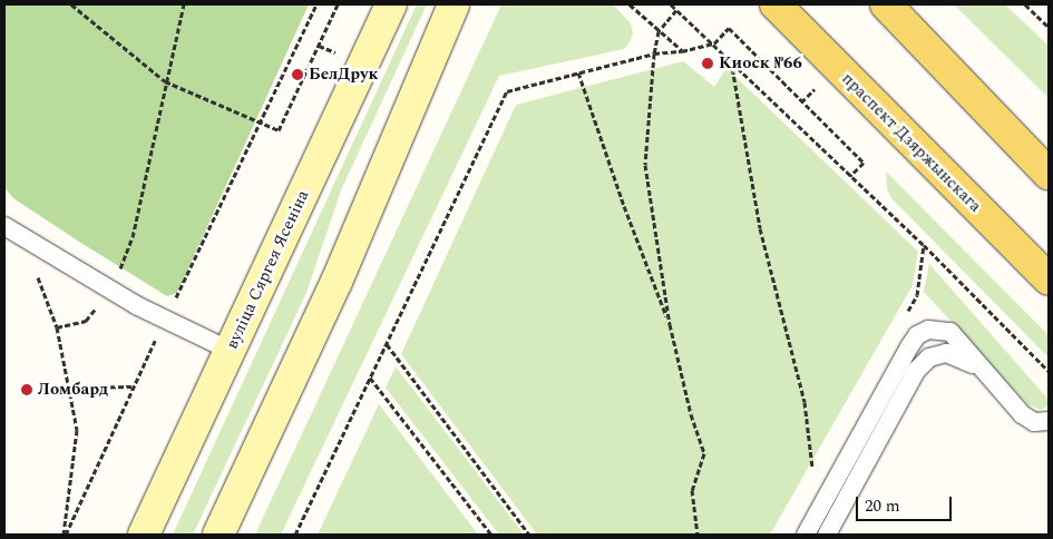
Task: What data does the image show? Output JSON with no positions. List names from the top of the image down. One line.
{"streets":{"main road":["праспект Дзяржынскага","вуліца Сяргея Ясеніна"]},"places":["Киоск №66","БелДрук","Ломбард"],"scale_bar":"20 m"}
